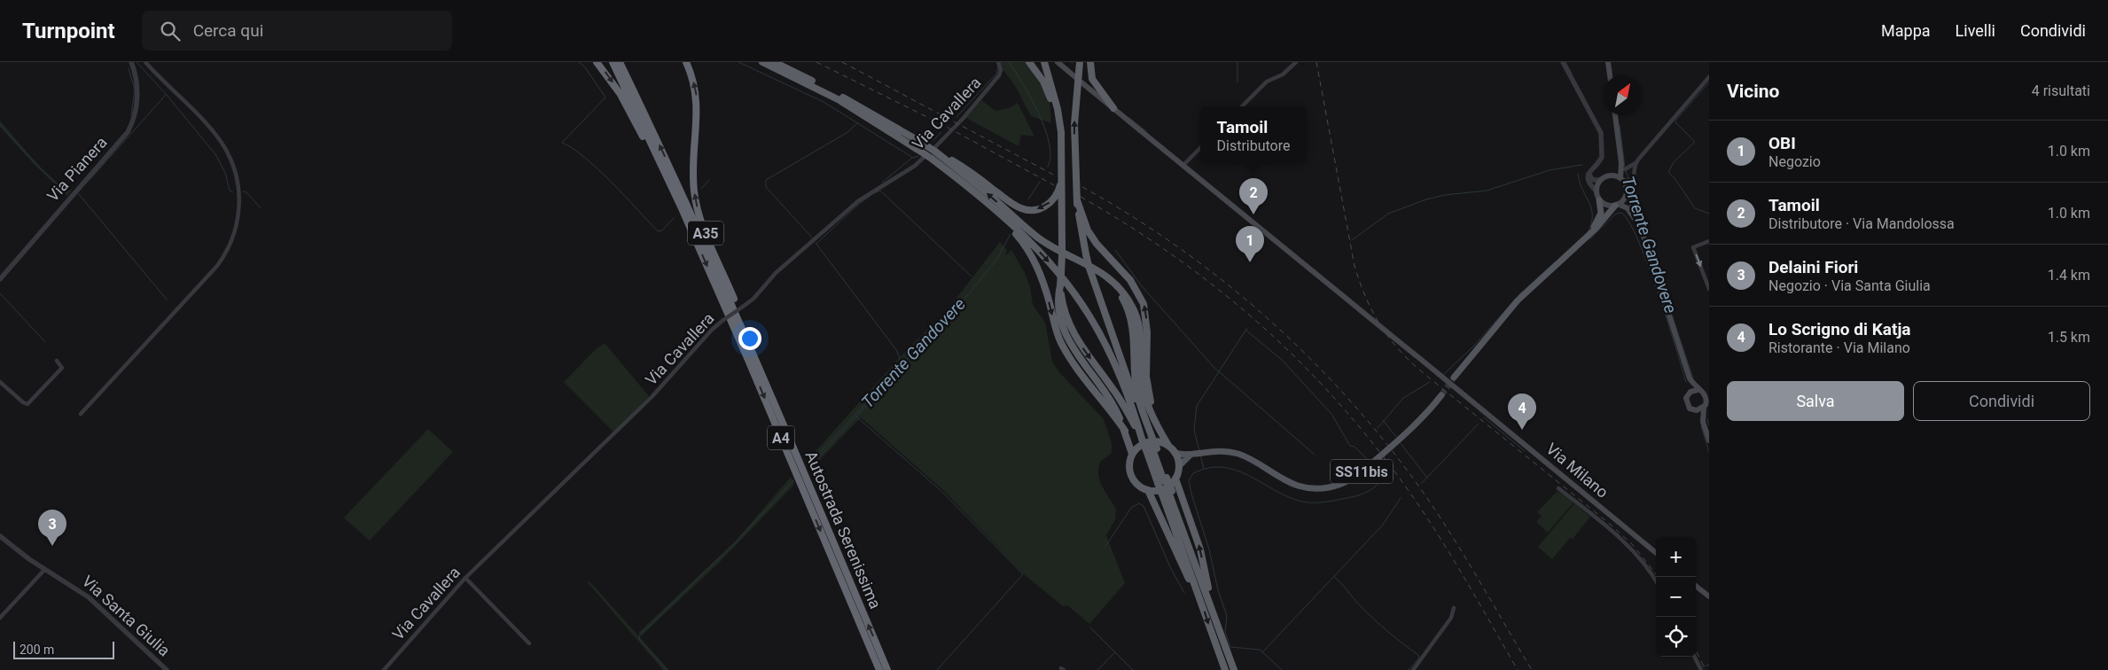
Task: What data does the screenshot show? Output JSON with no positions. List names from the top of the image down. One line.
{"streets":{"highway":["A35","A4","Autostrada Serenissima"],"main road":["Via Milano","SS11bis"],"street":["Via Cavallera","Via Pianera","Via Santa Giulia"]},"crossings":[["A35","Autostrada Serenissima"]],"water":["Torrente Gandovere"],"scale_bar":"200 m","north":"top right","page":{"header":"Turnpoint","search":"Cerca qui","nav":["Mappa","Livelli","Condividi"],"heading":["Vicino","4 risultati"],"popup":["Tamoil","Distributore"],"list":[{"mark":"1","name":"OBI","note":"Negozio","value":"1.0 km"},{"mark":"2","name":"Tamoil","note":"Distributore · Via Mandolossa","value":"1.0 km"},{"mark":"3","name":"Delaini Fiori","note":"Negozio · Via Santa Giulia","value":"1.4 km"},{"mark":"4","name":"Lo Scrigno di Katja","note":"Ristorante · Via Milano","value":"1.5 km"}],"pins":["2","1","4","3"],"buttons":["Salva","Condividi"],"map_buttons":["+","−"],"scale":"200 m"}}
